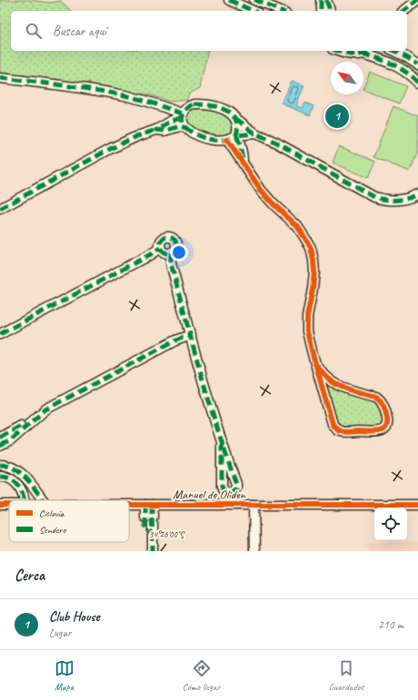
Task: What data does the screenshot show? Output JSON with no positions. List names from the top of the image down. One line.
{"streets":{"street":["Manuel de Oliden"]},"legend":["Ciclovía","Sendero"],"north":"top left","page":{"search":"Buscar aquí","pins":"1","heading":"Cerca","list":[{"mark":"1","name":"Club House","note":"Lugar","value":"210 m"}],"nav":["Mapa","Cómo llegar","Guardados"]},"coordinates":["34°26'00\"S"]}
